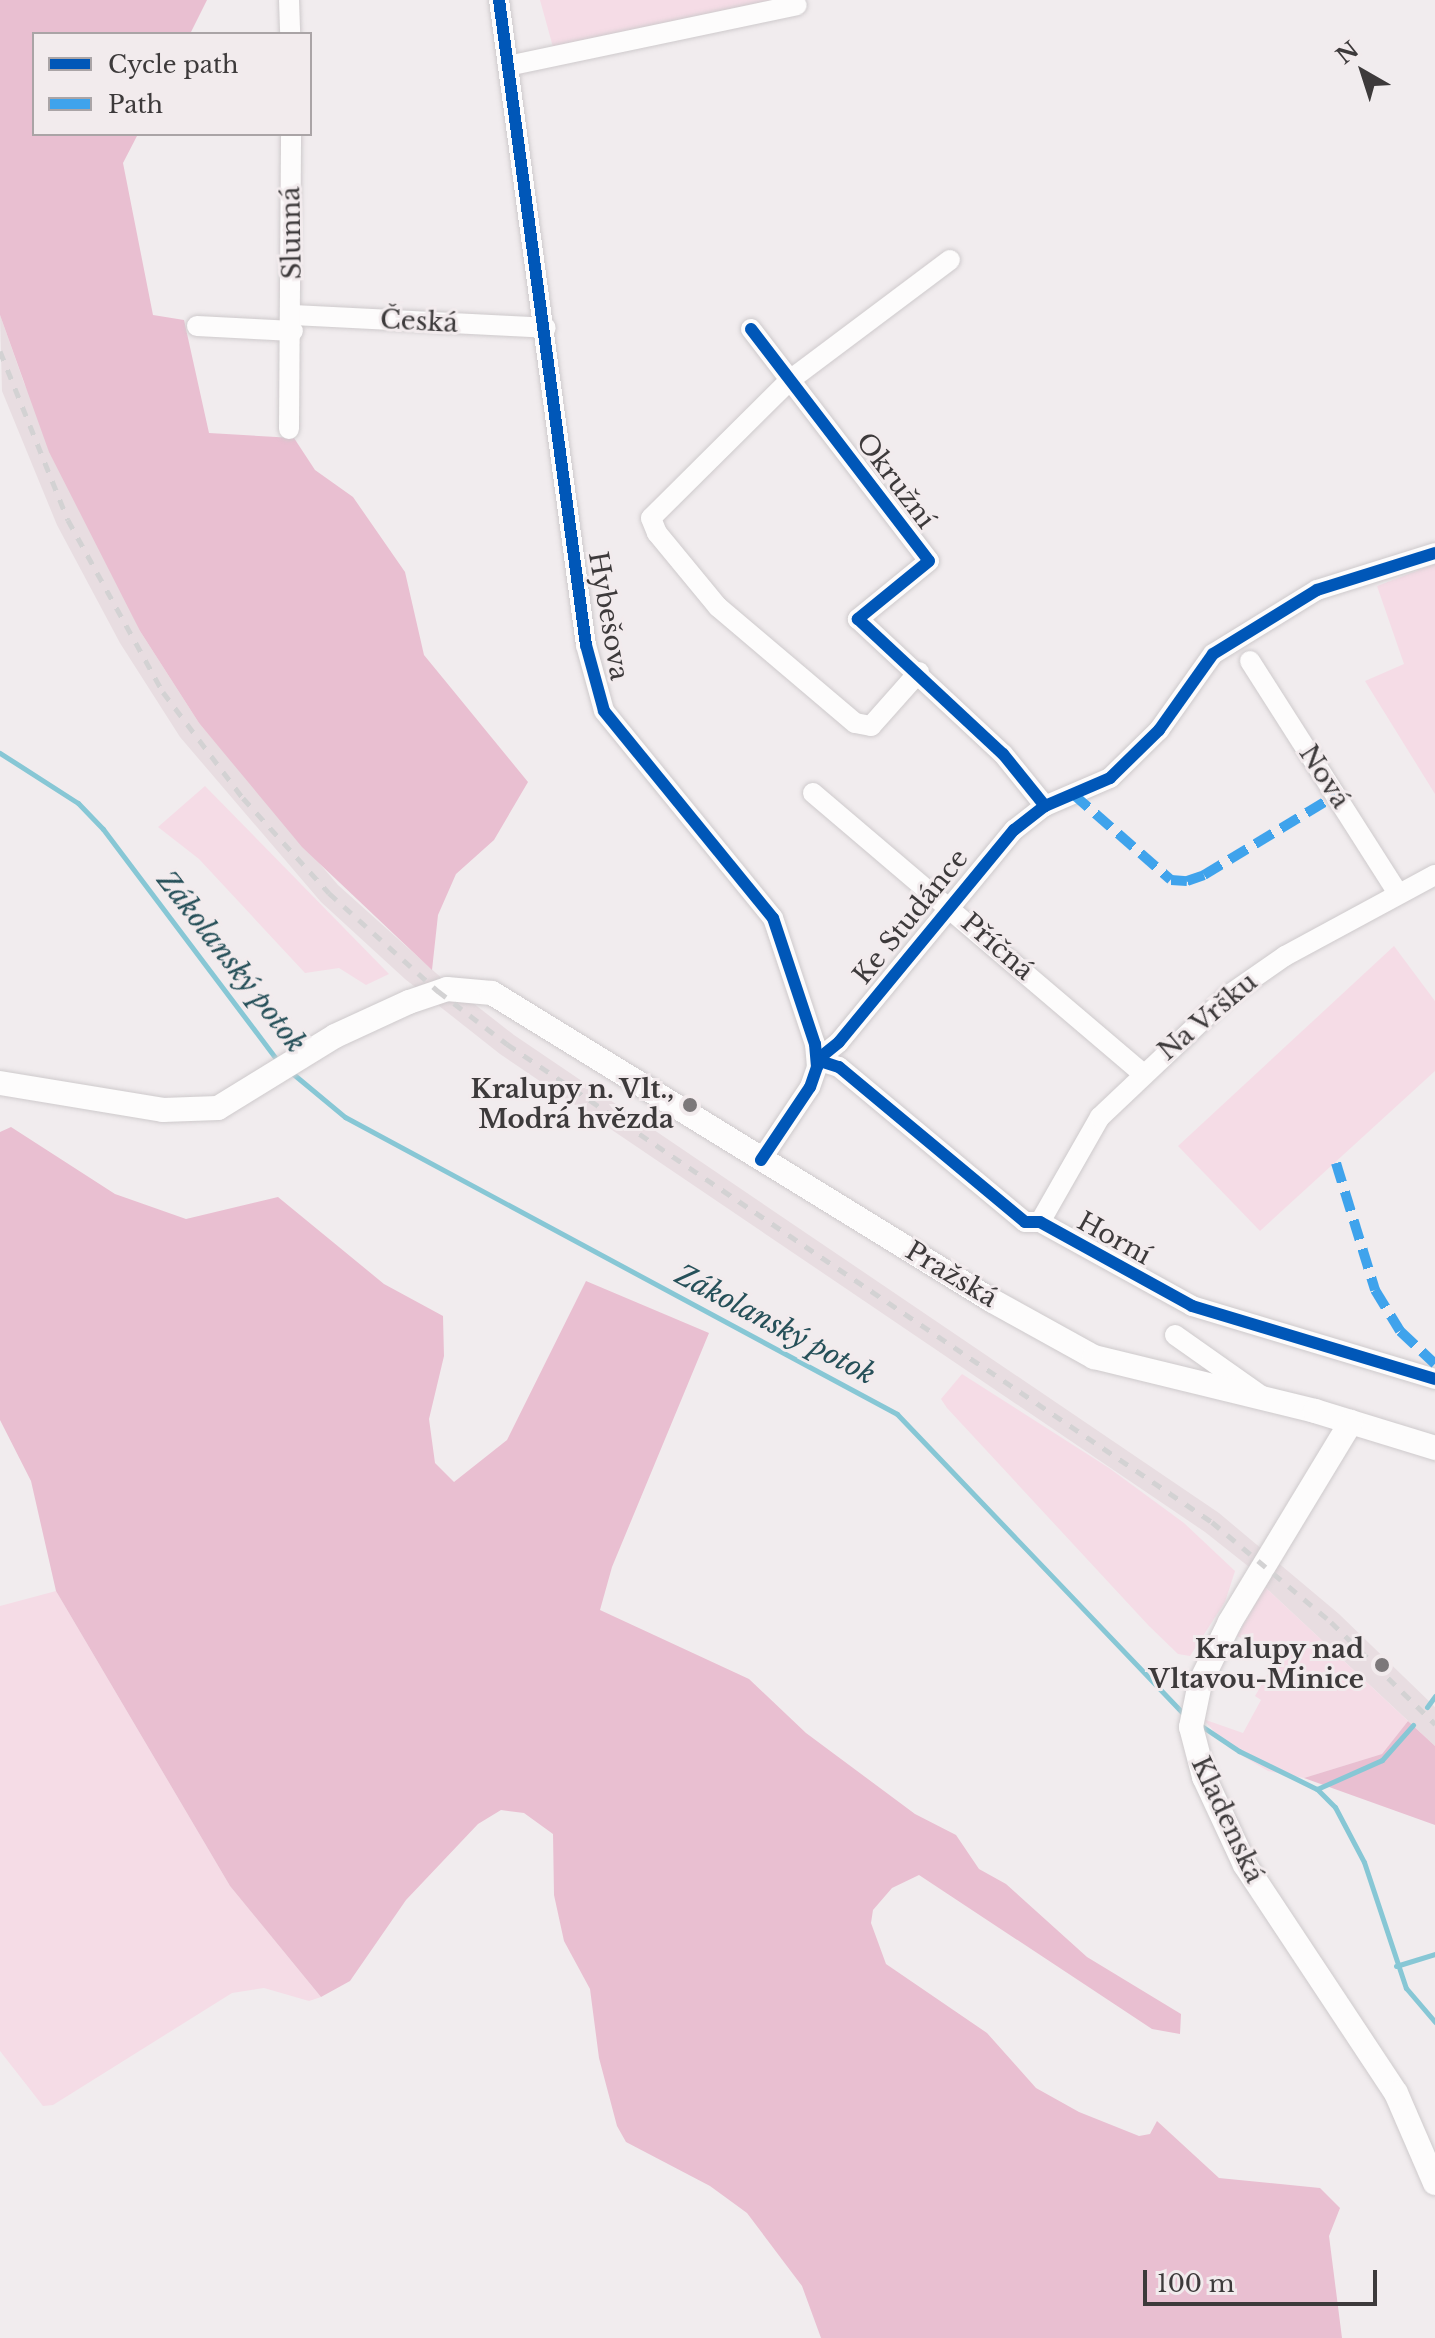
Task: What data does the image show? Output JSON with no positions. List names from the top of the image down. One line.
{"streets":{"main road":["Pražská","Kladenská"],"street":["Slunná","Česká","Okružní","Hybešova","Nová","Ke Studánce","Příčná","Na Vršku","Horní"]},"crossings":[["Slunná","Česká"],["Česká","Hybešova"],["Hybešova","Ke Studánce"],["Hybešova","Horní"],["Nová","Na Vršku"],["Ke Studánce","Příčná"],["Ke Studánce","Horní"],["Příčná","Na Vršku"],["Na Vršku","Horní"],["Pražská","Kladenská"]],"water":["Zákolanský potok"],"places":["Kralupy n. Vlt., Modrá hvězda","Kralupy nad Vltavou-Minice"],"legend":["Cycle path","Path"],"scale_bar":"100 m","north":"top left"}
